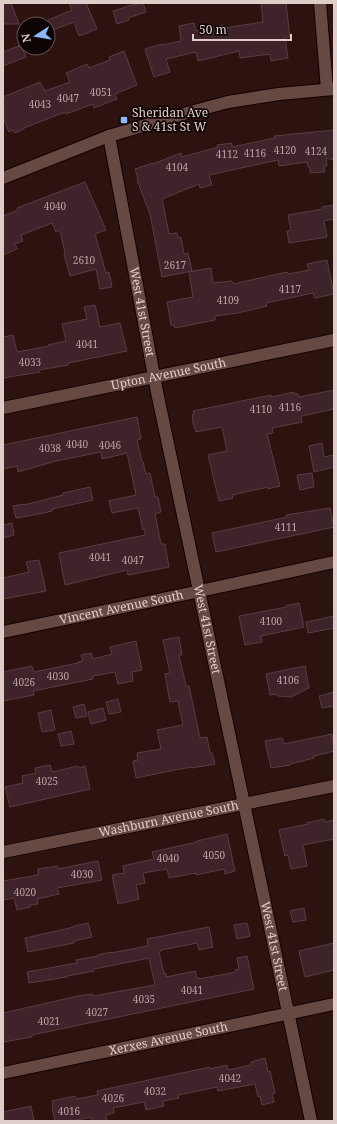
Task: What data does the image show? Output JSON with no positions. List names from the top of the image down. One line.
{"streets":{"street":["West 41st Street","Upton Avenue South","Vincent Avenue South","Washburn Avenue South","Xerxes Avenue South"]},"crossings":[["West 41st Street","Upton Avenue South"],["West 41st Street","Vincent Avenue South"],["West 41st Street","Washburn Avenue South"],["West 41st Street","Xerxes Avenue South"]],"places":{"transit":["Sheridan Ave S & 41st St W"]},"house_numbers":["4051","4047","4043","4120","4124","4116","4112","4104","4040","2610","2617","4117","4109","4041","4033","4116","4110","4040","4046","4038","4111","4041","4047","4100","4030","4106","4026","4025","4050","4040","4030","4020","4041","4035","4027","4021","4042","4032","4026","4016"],"scale_bar":"50 m","north":"left"}
